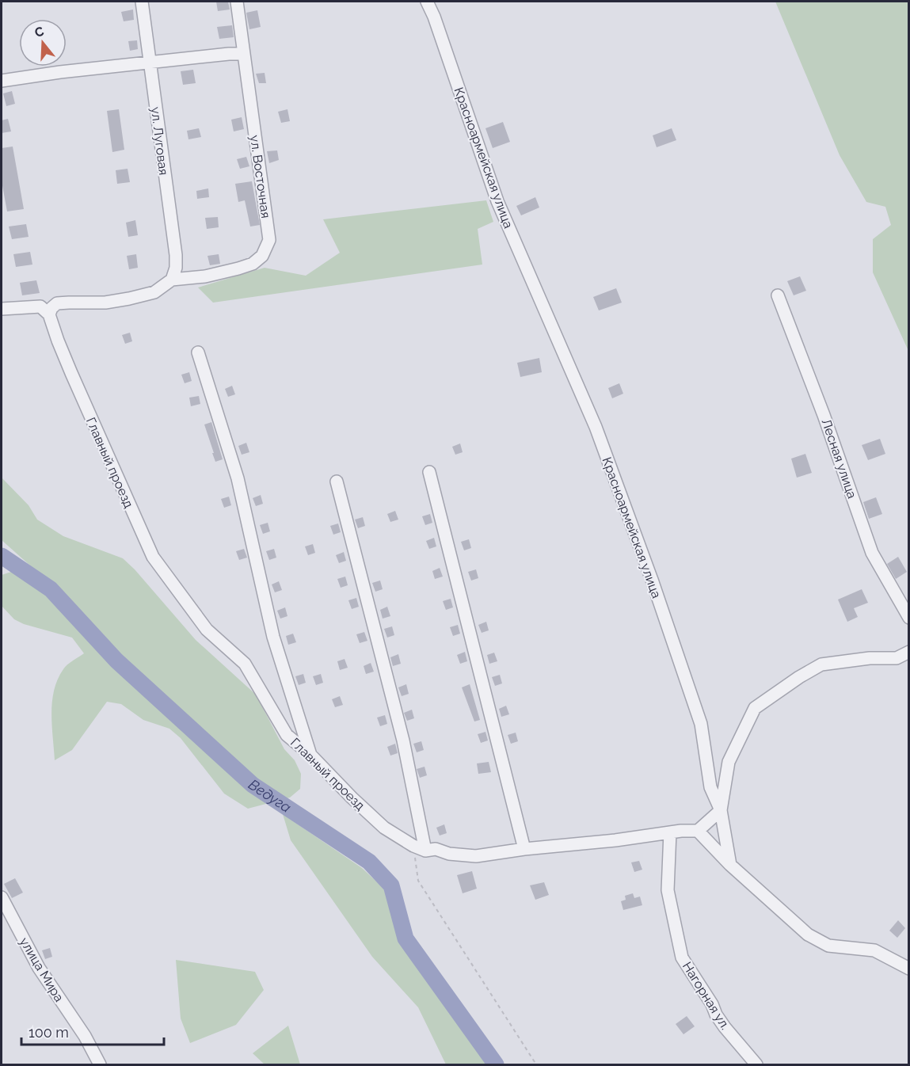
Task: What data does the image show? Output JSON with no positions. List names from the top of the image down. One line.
{"streets":{"street":["ул. Луговая","Красноармейская улица","ул. Восточная","Лесная улица","Главный проезд","улица Мира","Нагорная ул."]},"crossings":[["ул. Луговая","ул. Восточная"],["Главный проезд","Нагорная ул."]],"water":["Ведуга"],"scale_bar":"100 m","north":"top"}
